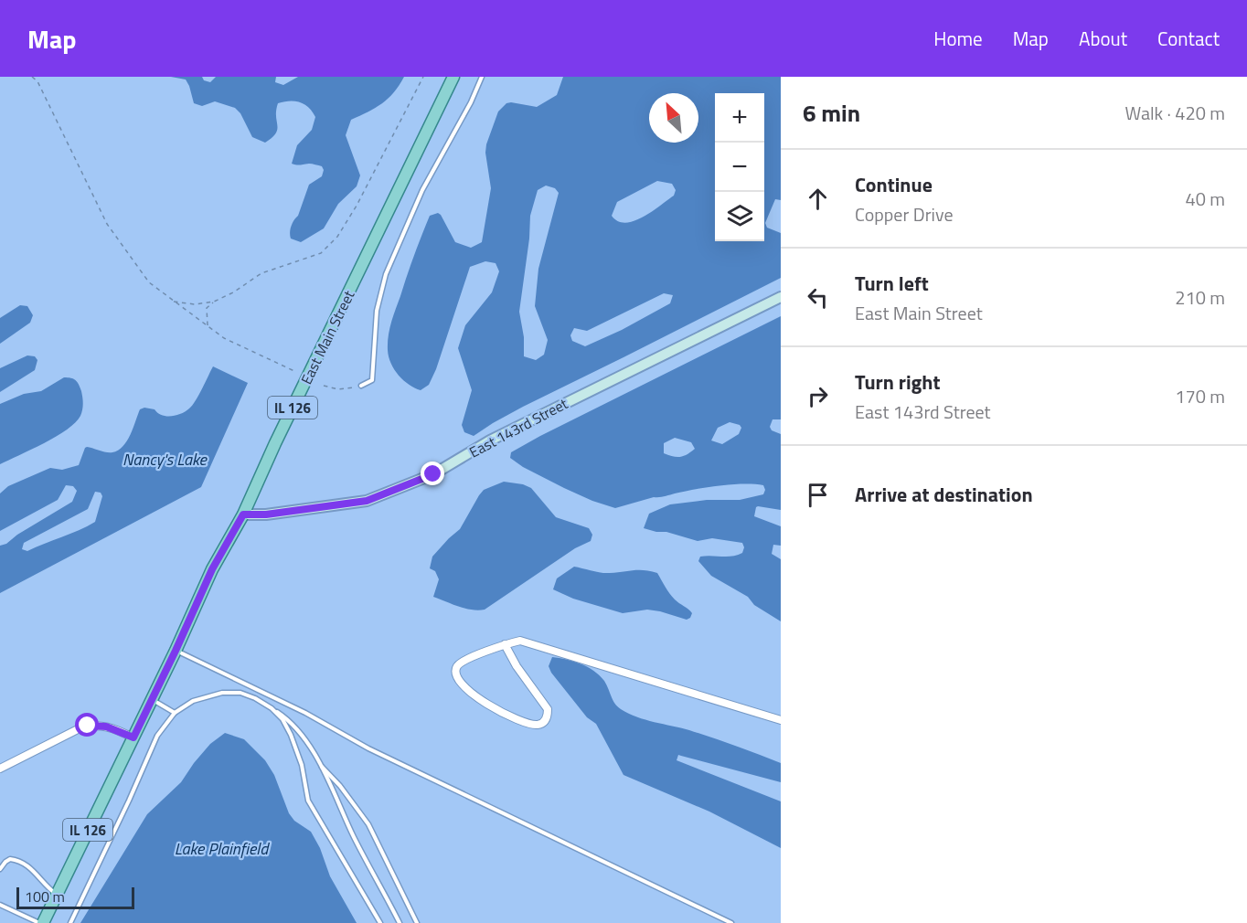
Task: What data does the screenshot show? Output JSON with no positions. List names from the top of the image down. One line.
{"streets":{"main road":["East Main Street","IL 126"],"street":["East 143rd Street"]},"crossings":[["East Main Street","East 143rd Street"]],"water":["Nancy's Lake","Lake Plainfield"],"scale_bar":"100 m","north":"top left","page":{"header":"Map","nav":["Home","Map","About","Contact"],"heading":["6 min","Walk · 420 m"],"map_buttons":["+","−"],"list":[["Continue","Copper Drive","40 m"],["Turn left","East Main Street","210 m"],["Turn right","East 143rd Street","170 m"],"Arrive at destination"],"scale":"100 m"}}
